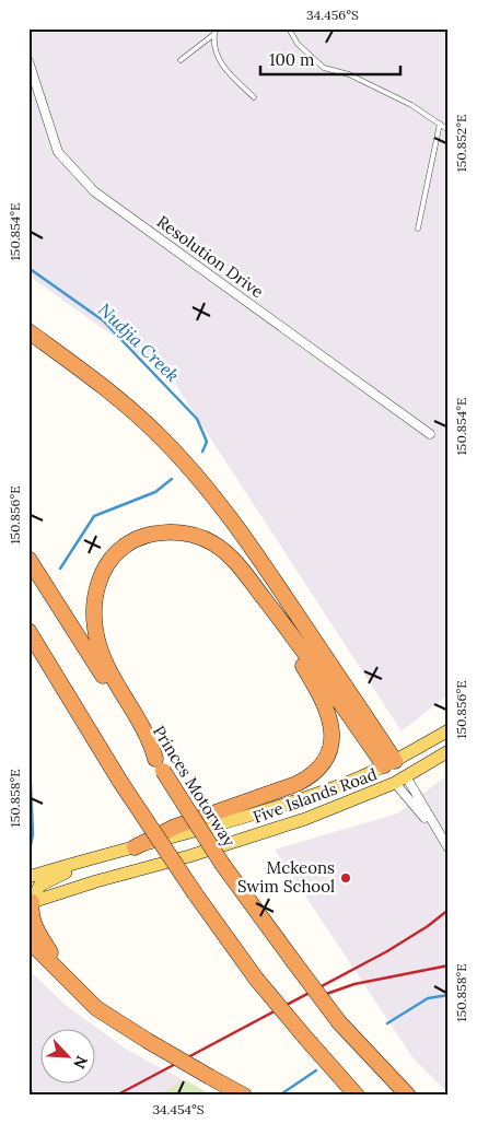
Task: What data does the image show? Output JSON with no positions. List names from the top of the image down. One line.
{"streets":{"highway":["Princes Motorway"],"main road":["Five Islands Road"],"street":["Resolution Drive"]},"water":["Nudjia Creek"],"places":["Mckeons Swim School"],"scale_bar":"100 m","north":"bottom right","coordinates":["34.456°S","150.852°E","150.854°E","150.856°E","150.858°E","34.454°S"]}
